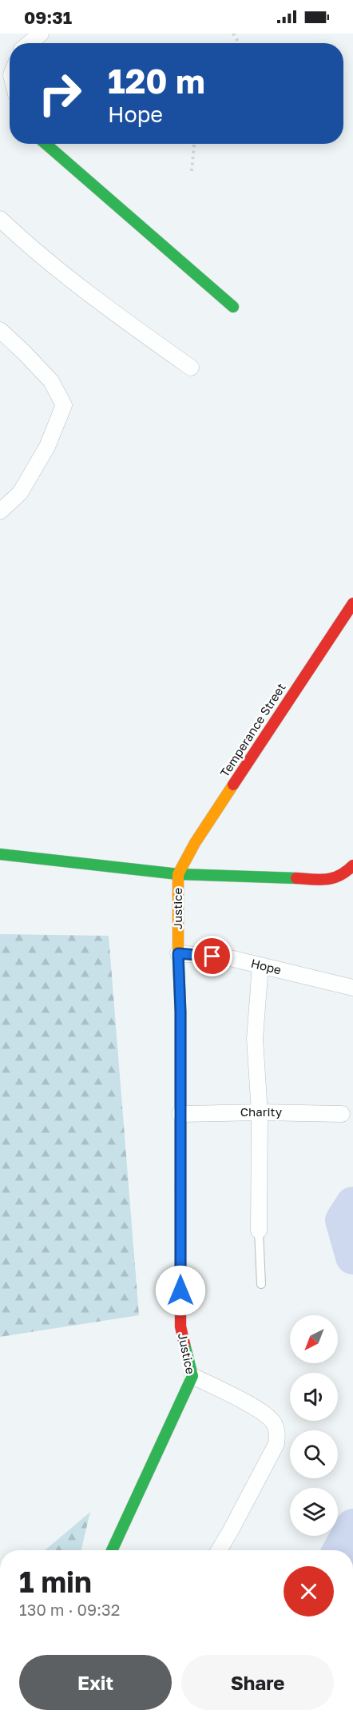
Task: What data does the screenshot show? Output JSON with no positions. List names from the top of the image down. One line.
{"streets":{"street":["Temperance Street","Justice","Hope","Charity"]},"crossings":[["Temperance Street","Justice"],["Justice","Hope"],["Justice","Charity"]],"north":"bottom left","page":{"status":"09:31","turn":["120 m","Hope"],"heading":["1 min","130 m · 09:32"],"buttons":["Exit","Share"]}}
